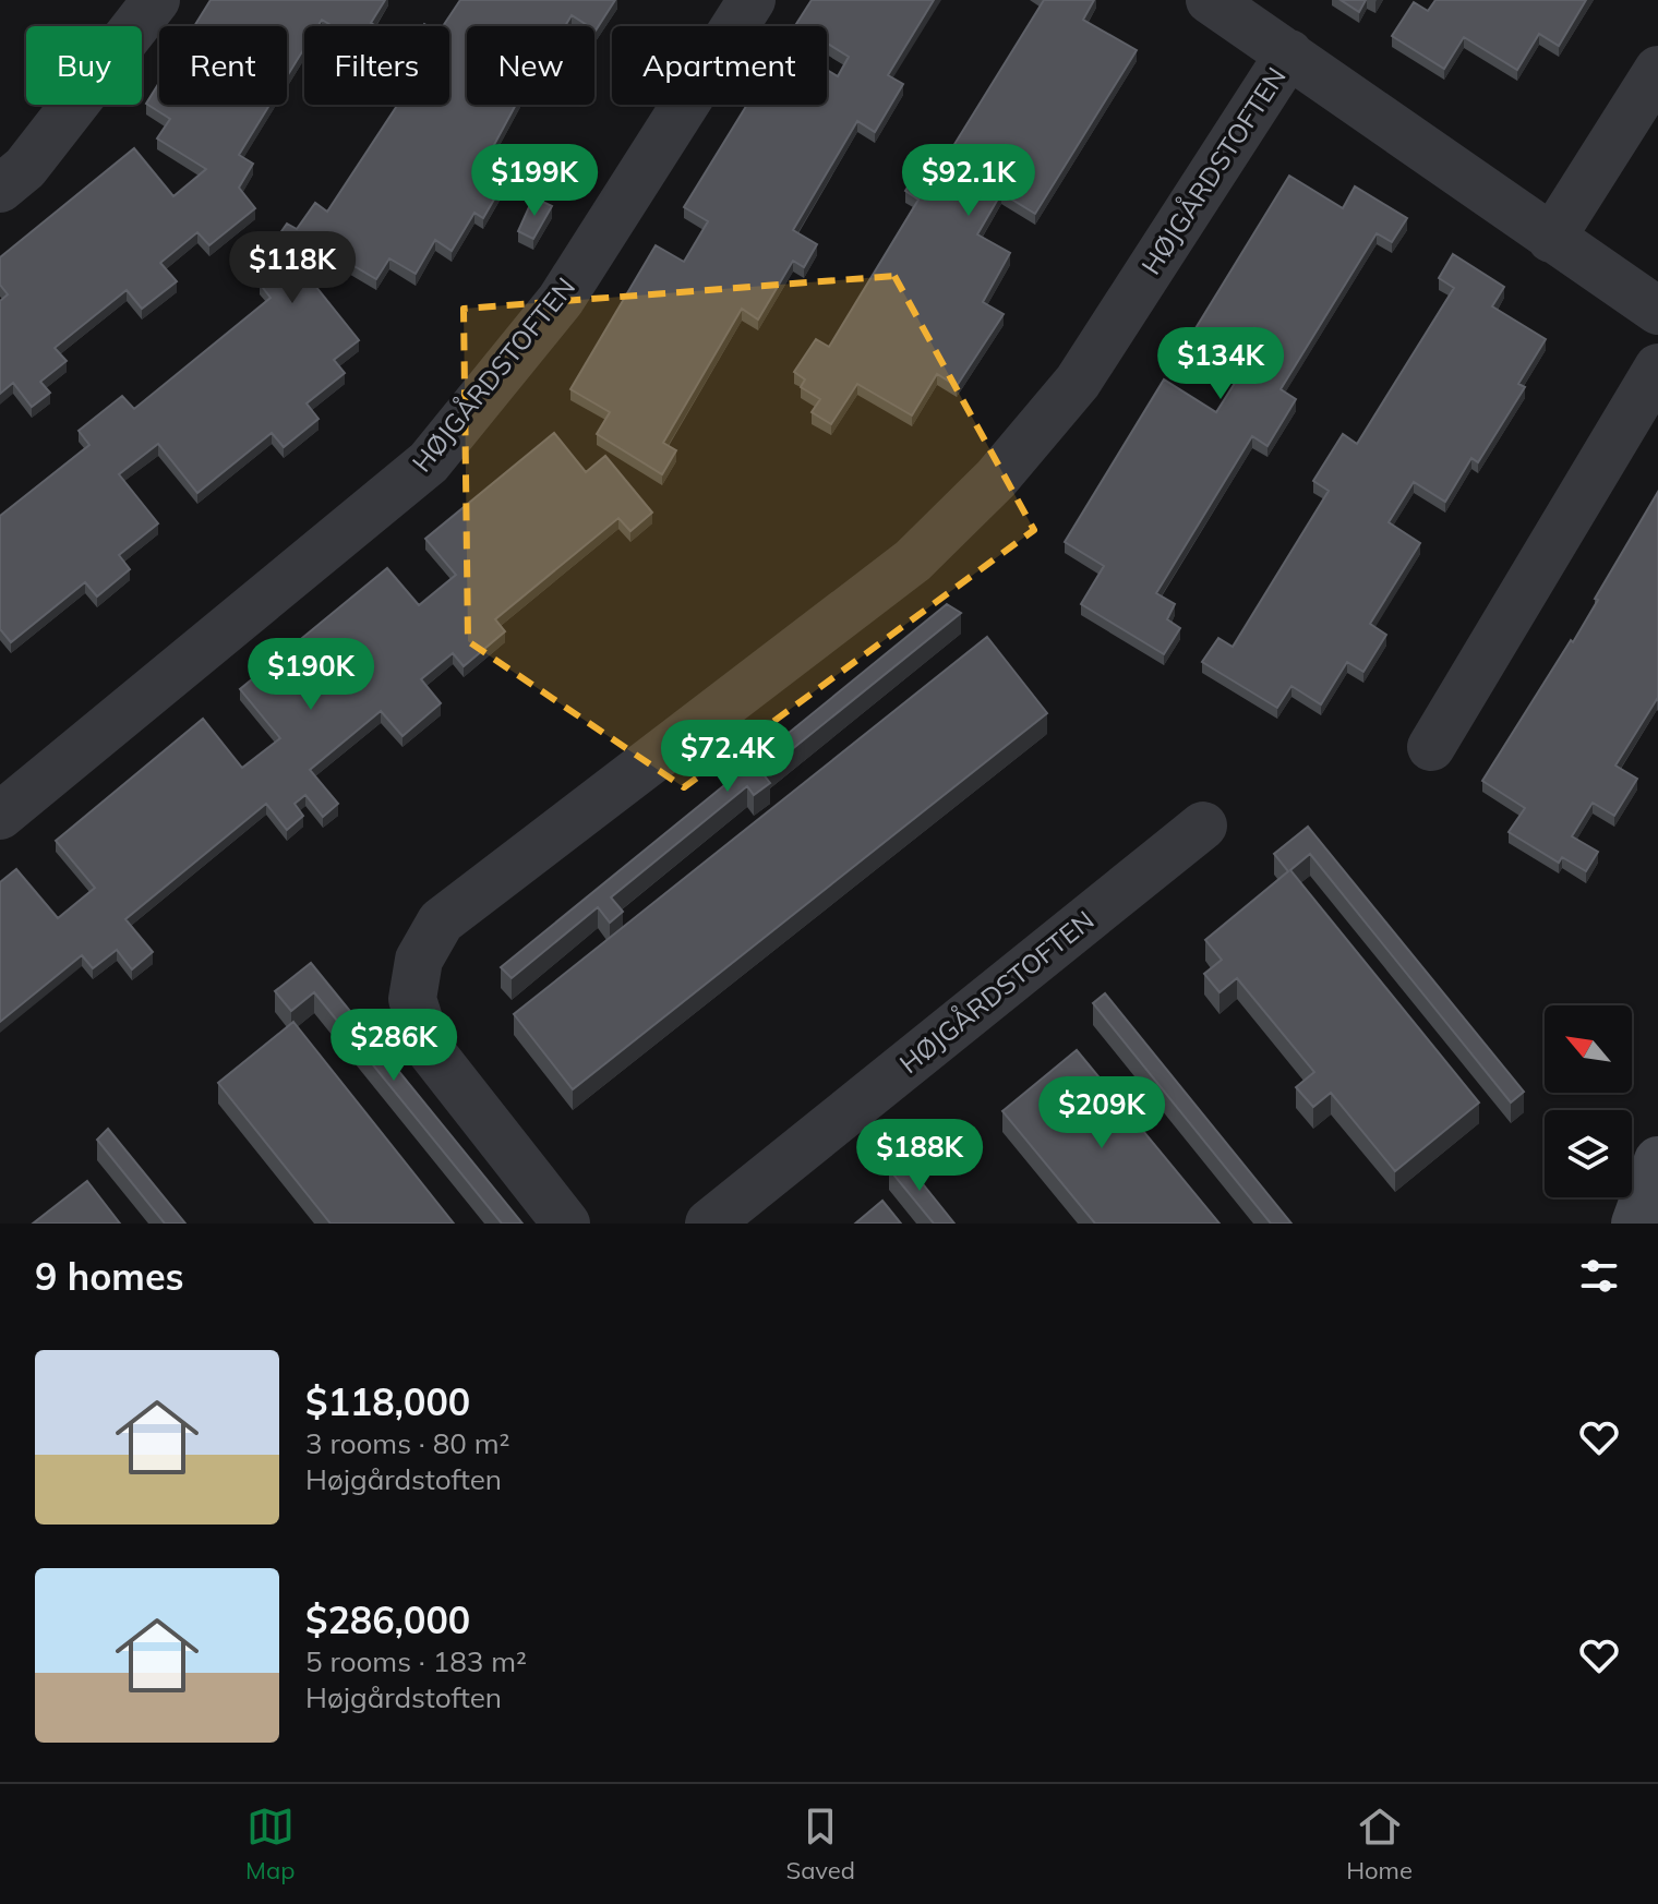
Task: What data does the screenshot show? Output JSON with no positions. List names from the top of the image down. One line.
{"streets":{"street":["HØJGÅRDSTOFTEN"]},"north":"top left","page":{"chip":["Buy","Rent","Filters","New","Apartment"],"price":["$199K","$92.1K","$118K","$134K","$190K","$72.4K","$286K","$209K","$188K"],"heading":"9 homes","list":[{"name":"$118,000","note":"3 rooms · 80 m² · Højgårdstoften"},{"name":"$286,000","note":"5 rooms · 183 m² · Højgårdstoften"}],"tabs":["Map","Saved","Home"]}}
